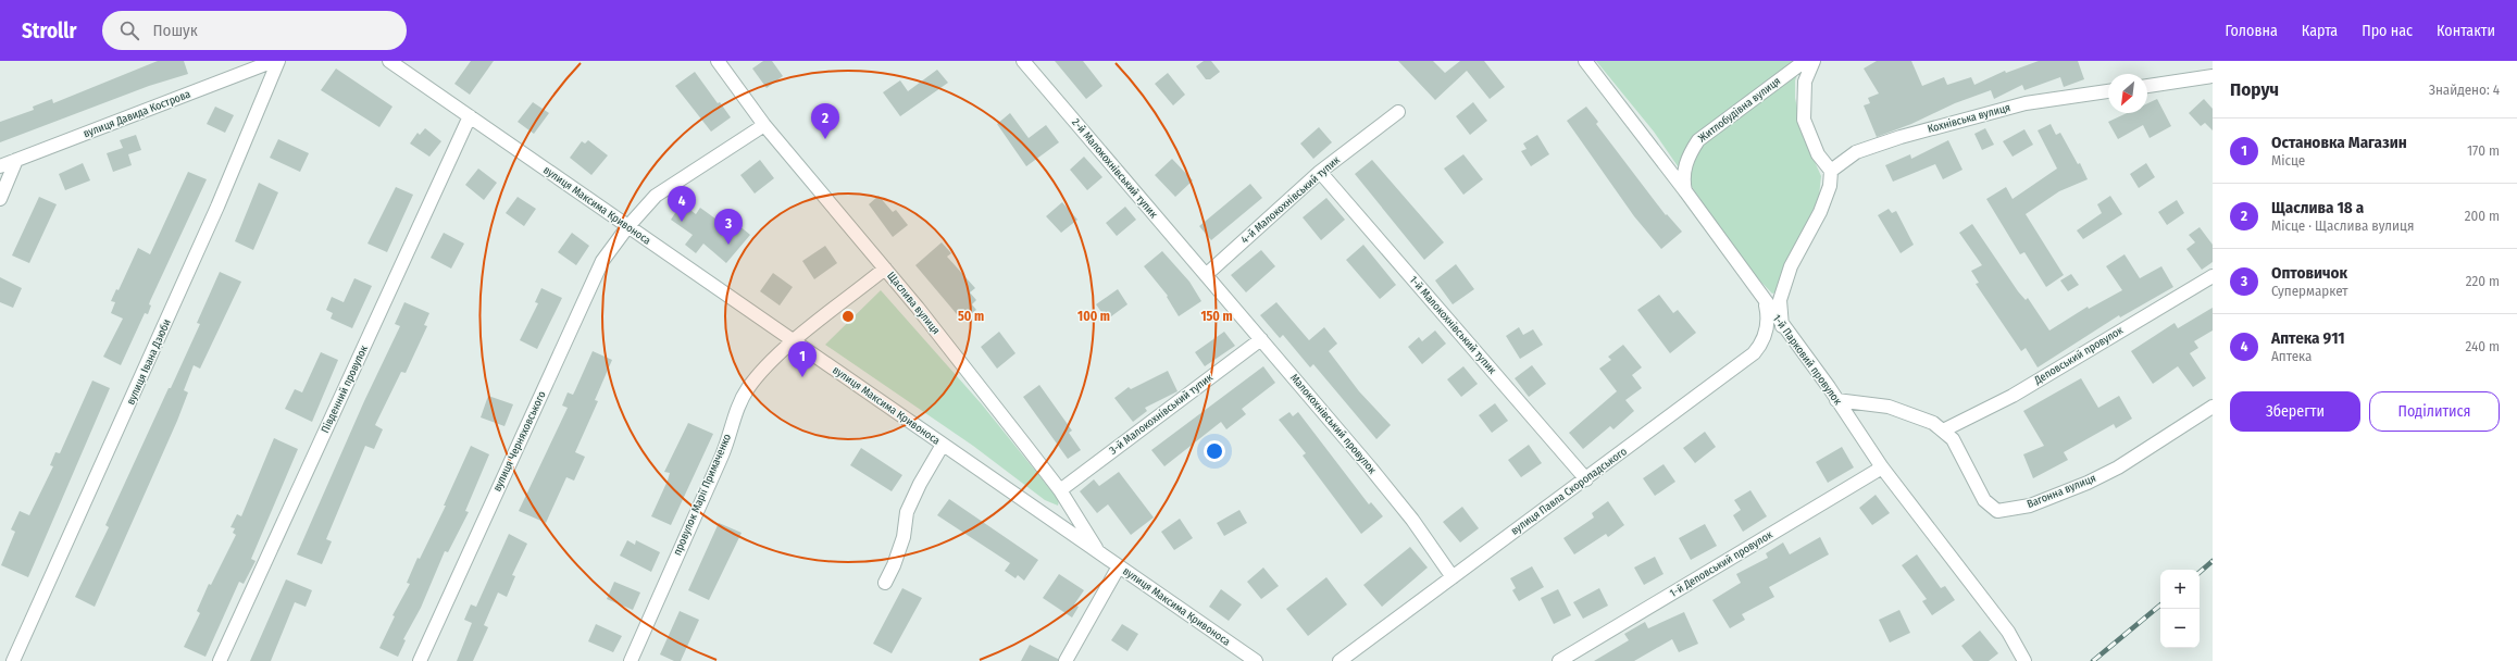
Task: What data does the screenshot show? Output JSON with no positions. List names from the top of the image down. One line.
{"streets":{"street":["Житлобудівна вулиця","вулиця Давида Кострова","Кохнівська вулиця","2-й Малокохнівський тупик","4-й Малокохнівський тупик","вулиця Максима Кривоноса","Щаслива вулиця","1-й Малокохнівський тупик","Деповський провулок","1-й Парковий провулок","вулиця Івана Дзюби","Південний провулок","3-й Малокохнівський тупик","Малокохнівський провулок","вулиця Черняховського","вулиця Павла Скоропадського","Вагонна вулиця","провулок Марії Примаченко","1-й Деповський провулок"]},"crossings":[["Житлобудівна вулиця","1-й Парковий провулок"],["2-й Малокохнівський тупик","4-й Малокохнівський тупик"],["2-й Малокохнівський тупик","Малокохнівський провулок"],["4-й Малокохнівський тупик","1-й Малокохнівський тупик"],["4-й Малокохнівський тупик","Малокохнівський провулок"],["вулиця Максима Кривоноса","Щаслива вулиця"],["вулиця Максима Кривоноса","Південний провулок"],["вулиця Максима Кривоноса","вулиця Черняховського"],["вулиця Максима Кривоноса","провулок Марії Примаченко"],["Щаслива вулиця","3-й Малокохнівський тупик"],["Щаслива вулиця","вулиця Черняховського"],["Щаслива вулиця","провулок Марії Примаченко"],["1-й Малокохнівський тупик","вулиця Павла Скоропадського"],["Деповський провулок","Вагонна вулиця"],["1-й Парковий провулок","вулиця Павла Скоропадського"],["1-й Парковий провулок","Вагонна вулиця"],["1-й Парковий провулок","1-й Деповський провулок"],["3-й Малокохнівський тупик","Малокохнівський провулок"],["Малокохнівський провулок","вулиця Павла Скоропадського"]],"north":"bottom left","page":{"header":"Strollr","search":"Пошук","nav":["Головна","Карта","Про нас","Контакти"],"heading":["Поруч","Знайдено: 4"],"pins":["2","4","3","1"],"list":[{"mark":"1","name":"Остановка Магазин","note":"Місце","value":"170 m"},{"mark":"2","name":"Щаслива 18 а","note":"Місце · Щаслива вулиця","value":"200 m"},{"mark":"3","name":"Оптовичок","note":"Супермаркет","value":"220 m"},{"mark":"4","name":"Аптека 911","note":"Аптека","value":"240 m"}],"buttons":["Зберегти","Поділитися"],"map_buttons":["+","−"]},"rings":["50 m","100 m","150 m"]}
